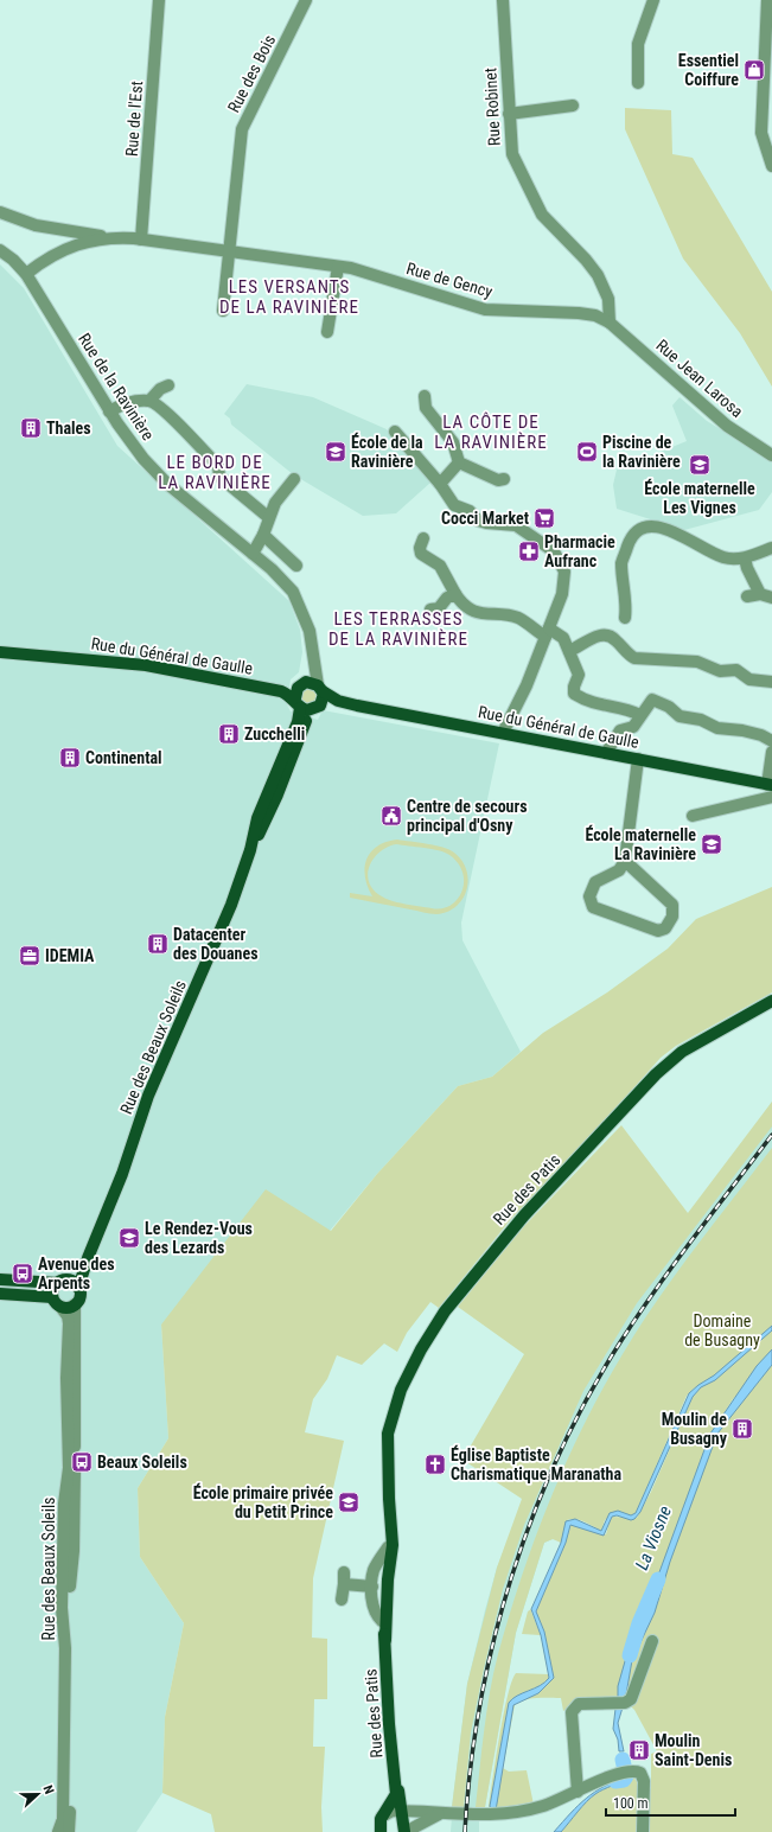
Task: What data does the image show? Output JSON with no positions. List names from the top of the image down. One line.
{"streets":{"main road":["Rue du Général de Gaulle","Rue des Beaux Soleils","Rue des Patis"],"street":["Rue des Bois","Rue Robinet","Rue de l'Est","Rue de Gency","Rue Jean Larosa","Rue de la Ravinière"]},"crossings":[["Rue des Bois","Rue de Gency"],["Rue Robinet","Rue de Gency"],["Rue Robinet","Rue Jean Larosa"],["Rue de l'Est","Rue de Gency"],["Rue de Gency","Rue Jean Larosa"],["Rue de Gency","Rue de la Ravinière"],["Rue de la Ravinière","Rue du Général de Gaulle"],["Rue de la Ravinière","Rue des Beaux Soleils"],["Rue du Général de Gaulle","Rue des Beaux Soleils"]],"districts":["LES VERSANTS DE LA RAVINIÈRE","LA CÔTE DE LA RAVINIÈRE","LE BORD DE LA RAVINIÈRE","LES TERRASSES DE LA RAVINIÈRE"],"water":["La Viosne"],"parks":["Domaine de Busagny"],"places":{"shop":["Essentiel Coiffure"],"building":["Thales","Zucchelli","Continental","Datacenter des Douanes","Moulin de Busagny","Moulin Saint-Denis"],"school or university":["École de la Ravinière","École maternelle Les Vignes","École maternelle La Ravinière","Le Rendez-Vous des Lezards","École primaire privée du Petit Prince"],"sports":["Piscine de la Ravinière"],"supermarket":["Cocci Market"],"pharmacy":["Pharmacie Aufranc"],"public building":["Centre de secours principal d'Osny"],"office":["IDEMIA"],"bus stop":["Avenue des Arpents","Beaux Soleils"],"church":["Église Baptiste Charismatique Maranatha"]},"scale_bar":"100 m","north":"right"}
